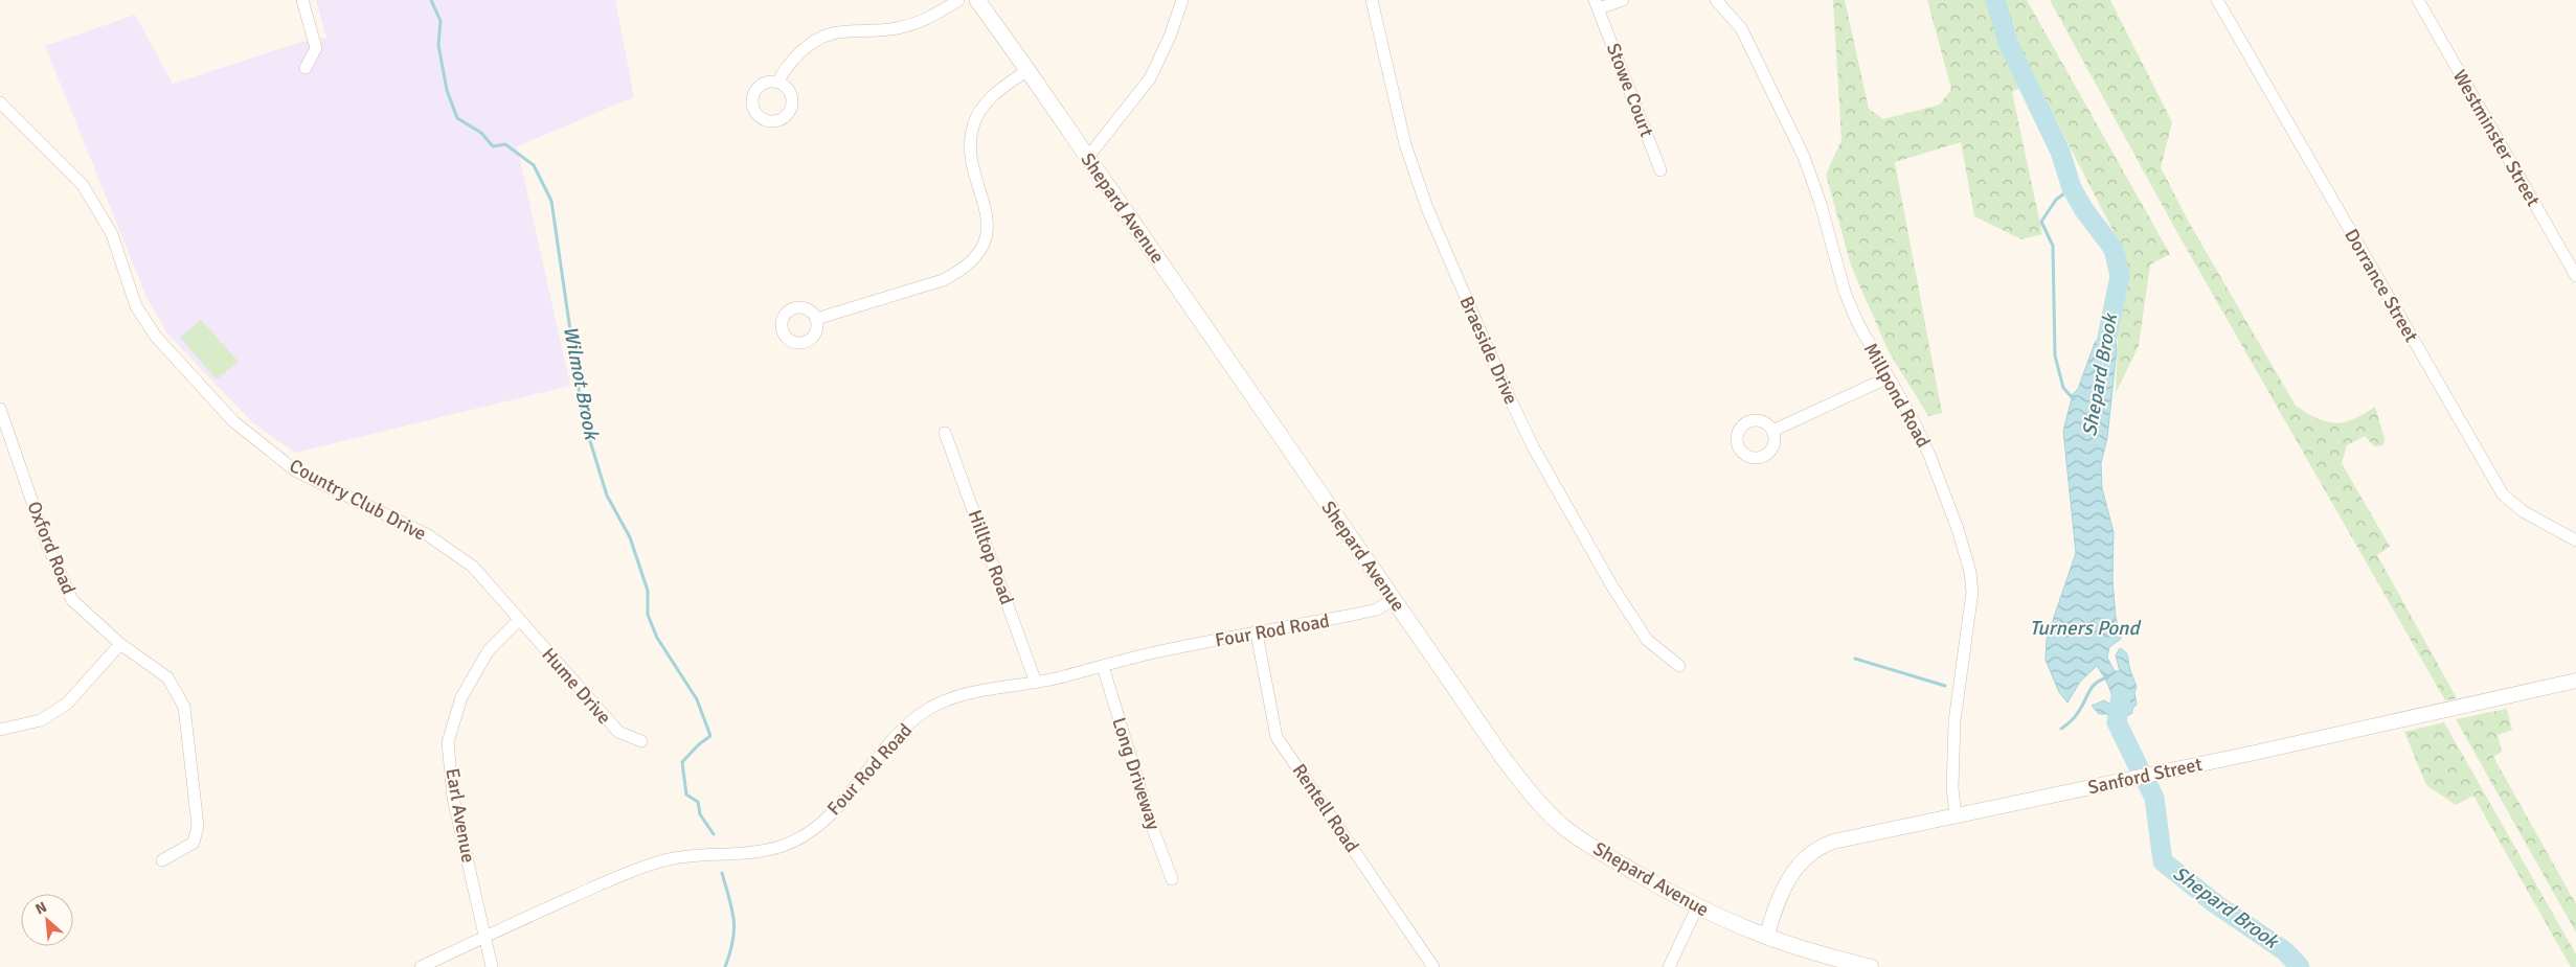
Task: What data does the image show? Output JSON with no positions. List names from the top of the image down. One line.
{"streets":{"main road":["Shepard Avenue"],"street":["Stowe Court","Westminster Street","Dorrance Street","Braeside Drive","Millpond Road","Country Club Drive","Oxford Road","Hilltop Road","Four Rod Road","Hume Drive","Long Driveway","Sanford Street","Rentell Road","Earl Avenue"]},"crossings":[["Shepard Avenue","Four Rod Road"],["Shepard Avenue","Sanford Street"],["Millpond Road","Sanford Street"],["Country Club Drive","Hume Drive"],["Country Club Drive","Earl Avenue"],["Hilltop Road","Four Rod Road"],["Four Rod Road","Long Driveway"],["Four Rod Road","Rentell Road"],["Four Rod Road","Earl Avenue"],["Hume Drive","Earl Avenue"]],"water":["Shepard Brook","Wilmot Brook","Turners Pond"],"north":"top left"}
